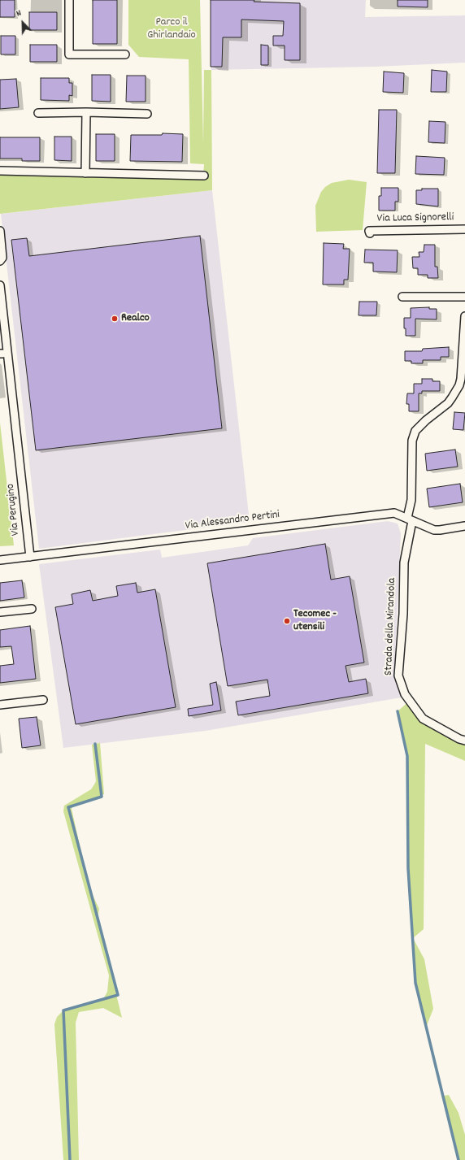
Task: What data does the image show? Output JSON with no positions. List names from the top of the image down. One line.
{"streets":{"street":["Via Luca Signorelli","Via Perugino","Via Alessandro Pertini","Strada della Mirandola"]},"crossings":[["Via Perugino","Via Alessandro Pertini"],["Via Alessandro Pertini","Strada della Mirandola"]],"parks":["Parco il Ghirlandaio"],"places":["Realco","Tecomec - utensili"],"north":"top left"}
